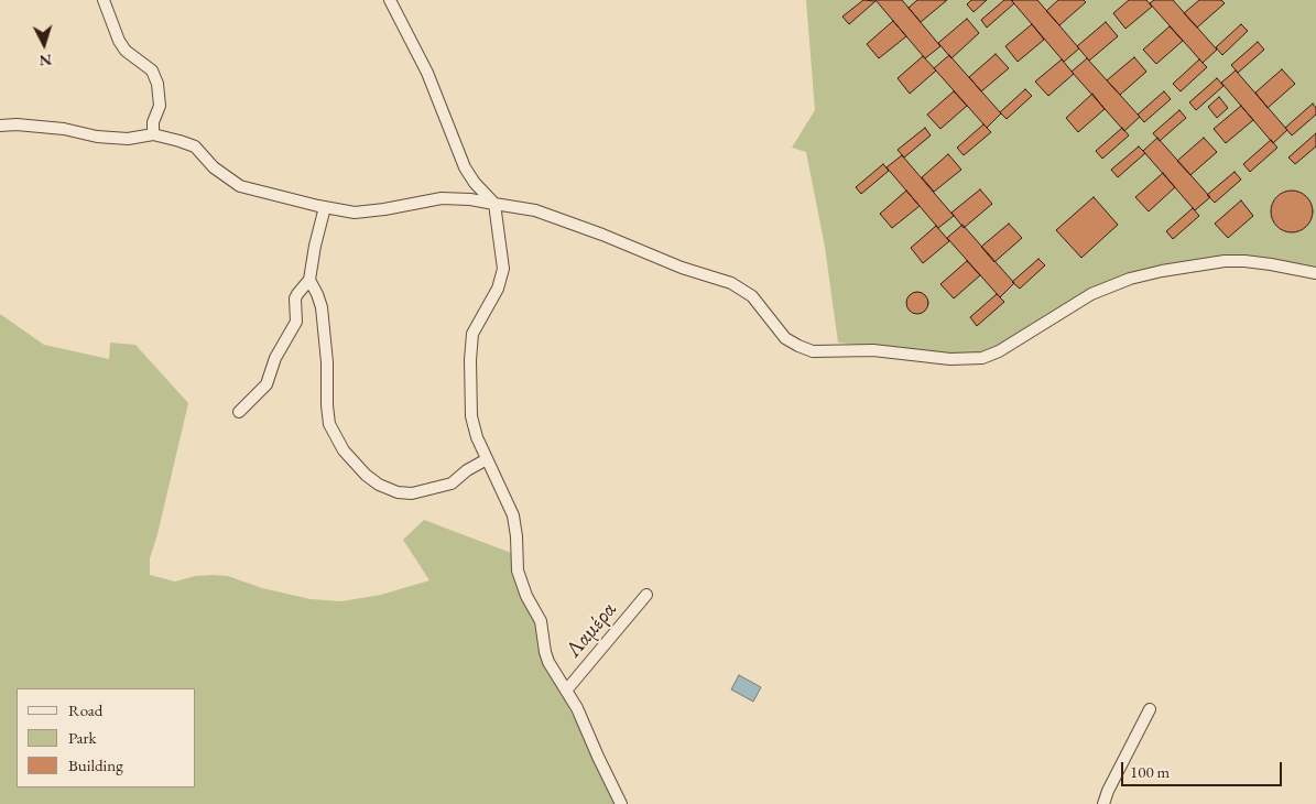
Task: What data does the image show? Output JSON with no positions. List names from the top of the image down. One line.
{"streets":{"street":["Λαμέρα"]},"legend":["Road","Park","Building"],"scale_bar":"100 m","north":"bottom"}
